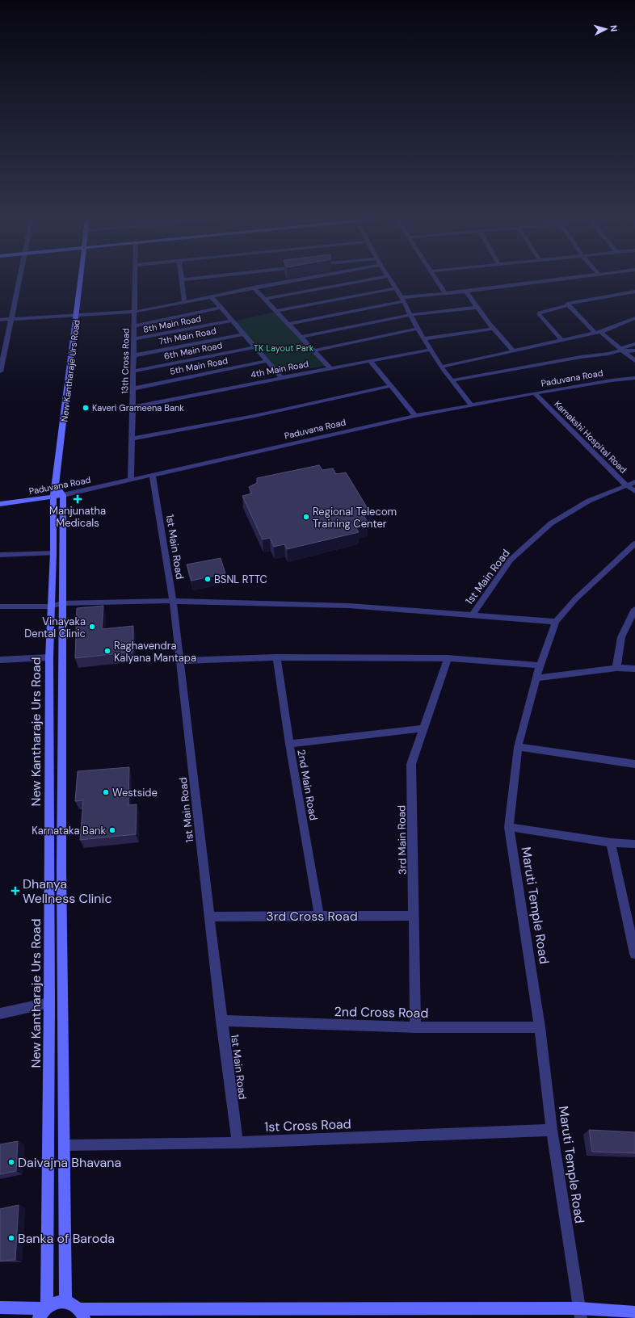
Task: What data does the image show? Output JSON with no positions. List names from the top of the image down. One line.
{"streets":{"main road":["New Kantharaje Urs Road","Paduvana Road"],"street":["8th Main Road","7th Main Road","6th Main Road","13th Cross Road","5th Main Road","4th Main Road","Kamakshi Hospital Road","1st Main Road","2nd Main Road","3rd Main Road","Maruti Temple Road","3rd Cross Road","2nd Cross Road","1st Cross Road"]},"crossings":[["8th Main Road","13th Cross Road"],["7th Main Road","13th Cross Road"],["6th Main Road","13th Cross Road"],["13th Cross Road","5th Main Road"],["13th Cross Road","4th Main Road"],["13th Cross Road","Paduvana Road"],["New Kantharaje Urs Road","Paduvana Road"],["New Kantharaje Urs Road","1st Cross Road"],["Paduvana Road","Kamakshi Hospital Road"],["Paduvana Road","1st Main Road"],["Kamakshi Hospital Road","1st Main Road"],["1st Main Road","3rd Cross Road"],["1st Main Road","2nd Cross Road"],["1st Main Road","1st Cross Road"],["2nd Main Road","3rd Cross Road"],["3rd Main Road","3rd Cross Road"],["3rd Main Road","2nd Cross Road"],["Maruti Temple Road","2nd Cross Road"],["Maruti Temple Road","1st Cross Road"]],"parks":["TK Layout Park"],"places":{"other":["Kaveri Grameena Bank","Regional Telecom Training Center","BSNL RTTC","Vinayaka Dental Clinic","Raghavendra Kalyana Mantapa","Westside","Karnataka Bank","Daivajna Bhavana","Banka of Baroda"],"health":["Manjunatha Medicals","Dhanya Wellness Clinic"]},"north":"right"}
